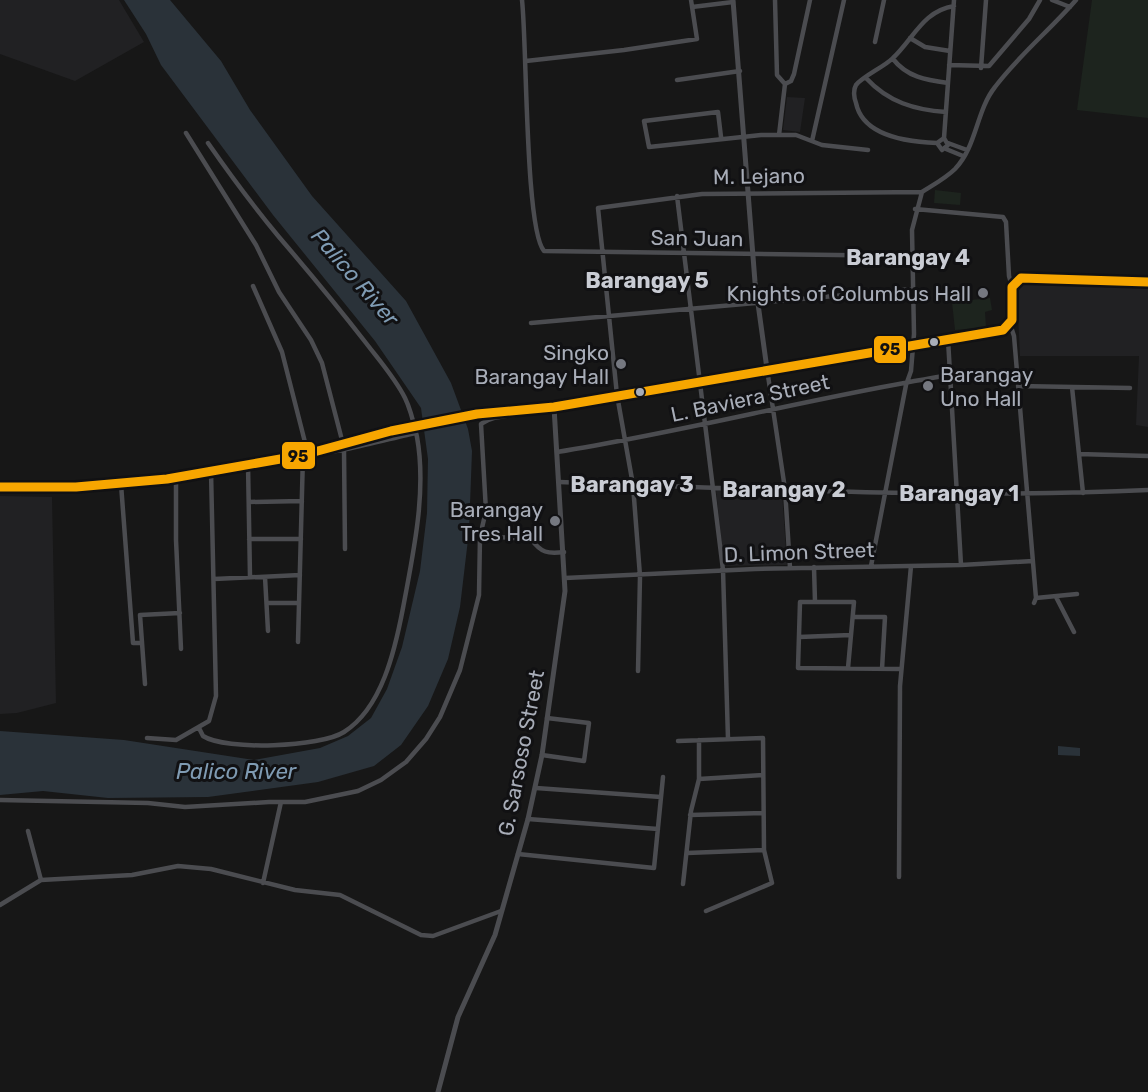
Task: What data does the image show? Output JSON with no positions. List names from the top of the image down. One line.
{"streets":{"street":["M. Lejano","San Juan","L. Baviera Street","D. Limon Street","G. Sarsoso Street"]},"crossings":[["M. Lejano","San Juan"],["L. Baviera Street","G. Sarsoso Street"],["D. Limon Street","G. Sarsoso Street"]],"districts":["Barangay 4","Barangay 5","Barangay 3","Barangay 2","Barangay 1"],"water":["Palico River"],"places":["Knights of Columbus Hall","Singko Barangay Hall","Barangay Uno Hall","Barangay Tres Hall"],"lines":["transit line 95"]}
